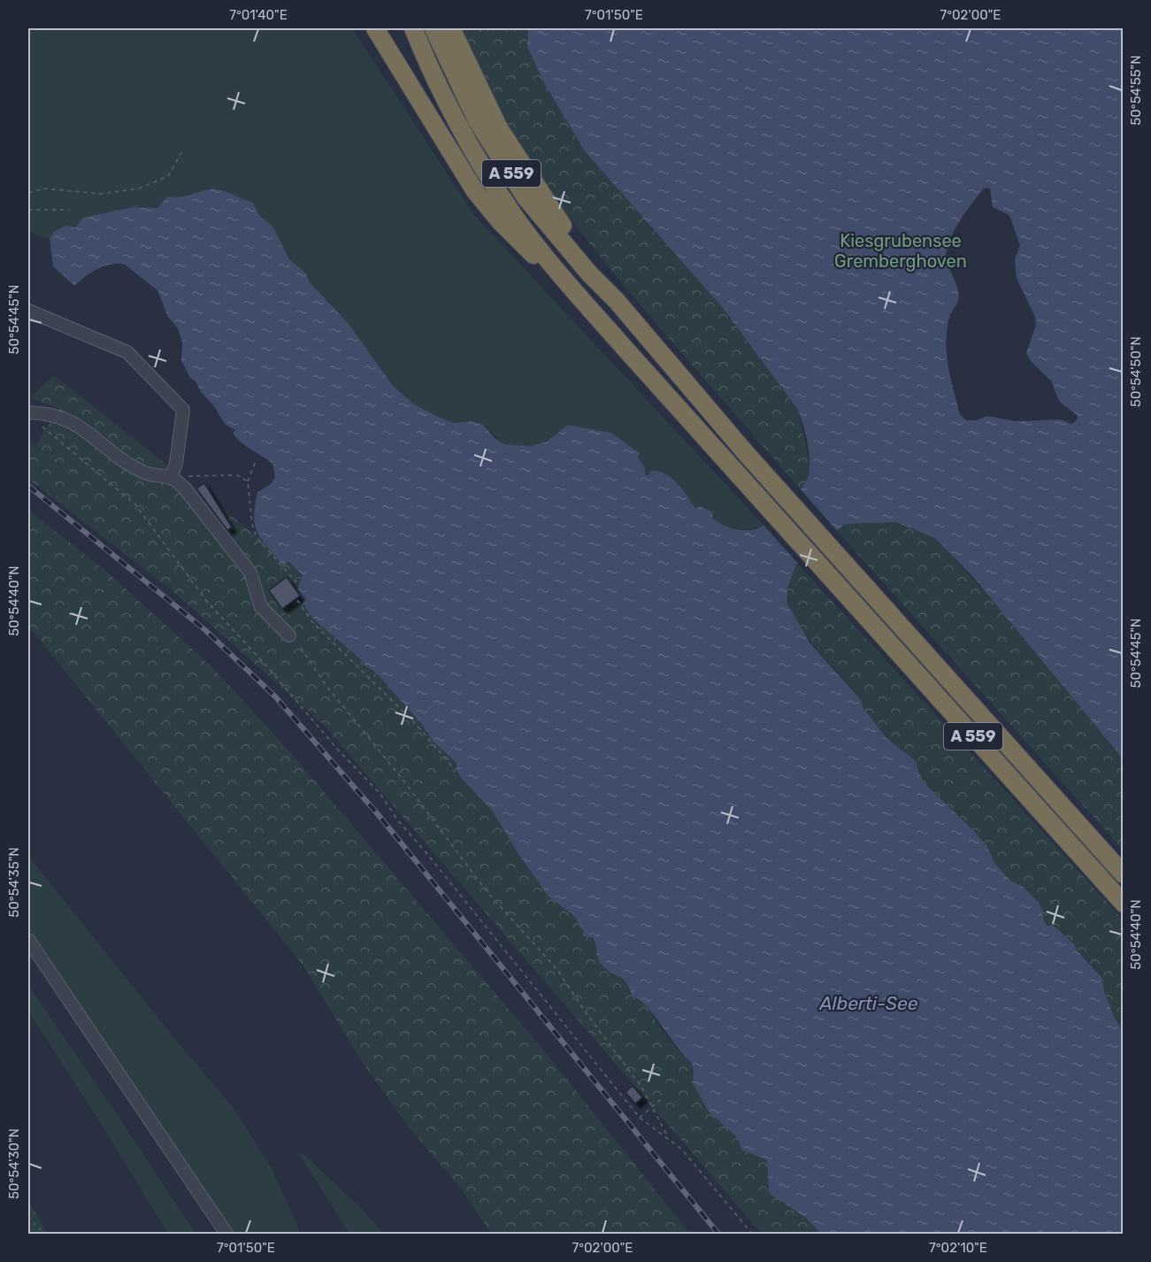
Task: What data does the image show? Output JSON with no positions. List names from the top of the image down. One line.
{"streets":{"highway":["A 559"]},"water":["Alberti-See"],"parks":["Kiesgrubensee Gremberghoven"],"coordinates":["7°01'40\"E","7°01'50\"E","7°02'00\"E","50°54'55\"N","50°54'45\"N","50°54'50\"N","50°54'40\"N","50°54'35\"N","50°54'30\"N","7°02'10\"E"]}
